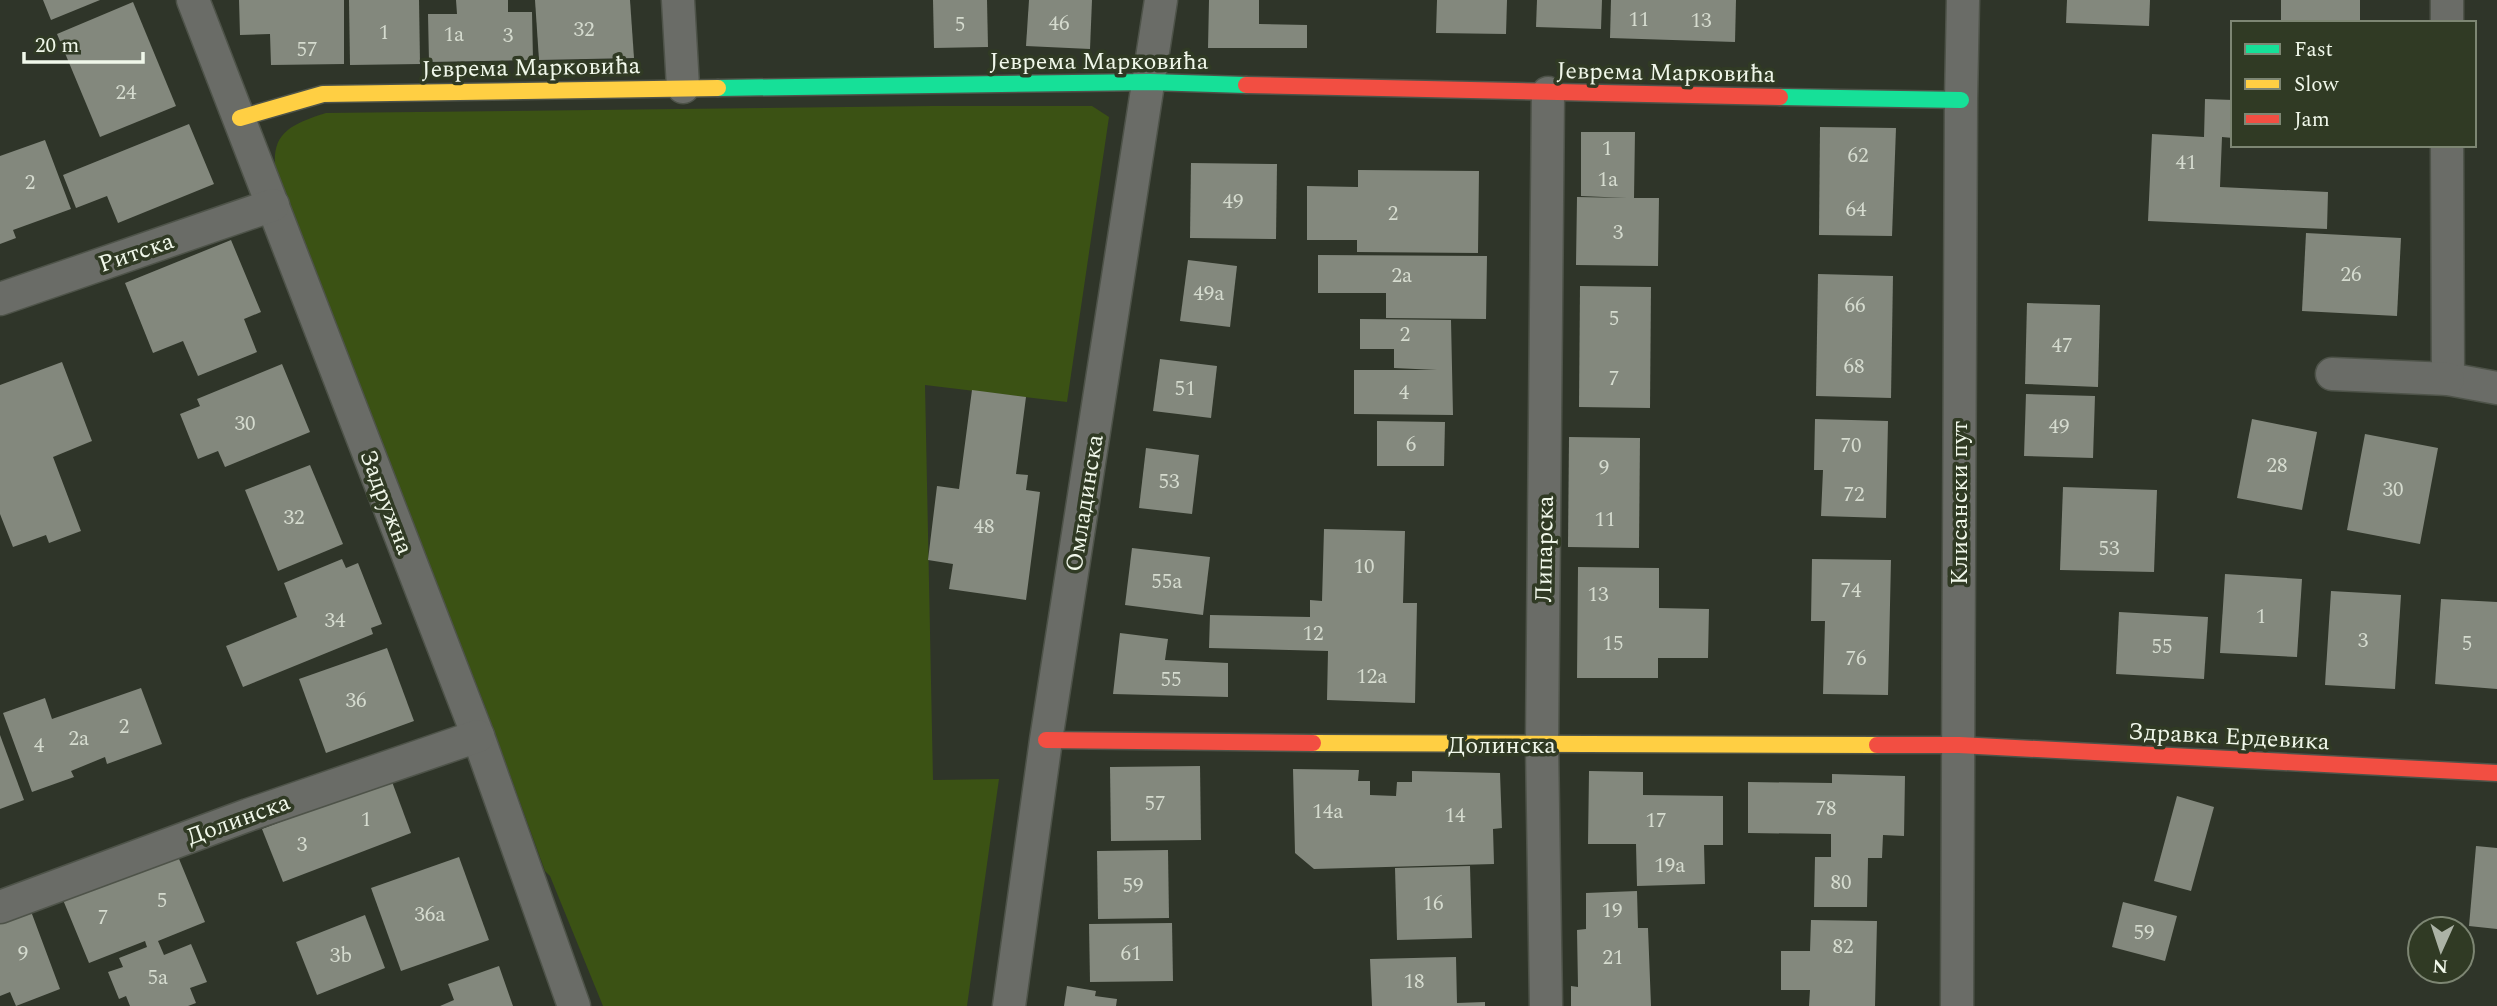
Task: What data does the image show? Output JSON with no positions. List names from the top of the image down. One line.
{"streets":{"street":["Јеврема Марковића","Ритска","Задружна","Омладинска","Клисански пут","Липарска","Здравка Ердевика","Долинска"]},"crossings":[["Јеврема Марковића","Задружна"],["Јеврема Марковића","Омладинска"],["Јеврема Марковића","Клисански пут"],["Јеврема Марковића","Липарска"],["Ритска","Задружна"],["Задружна","Долинска"],["Омладинска","Долинска"],["Клисански пут","Здравка Ердевика"],["Клисански пут","Долинска"],["Липарска","Долинска"],["Здравка Ердевика","Долинска"]],"house_numbers":["11","13","46","5","32","1","1a","3","57","24","1","62","41","1a","2","49","64","2","3","26","2a","49a","66","5","2","47","68","7","51","4","30","49","6","70","28","9","53","30","72","32","11","48","53","10","55a","74","13","1","34","12","3","15","5","55","76","12a","55","36","2","2a","4","57","78","14a","14","1","17","3","19a","80","59","5","16","19","36a","7","59","82","9","61","3b","21","5a","18"],"legend":["Fast","Slow","Jam"],"scale_bar":"20 m","north":"bottom"}
